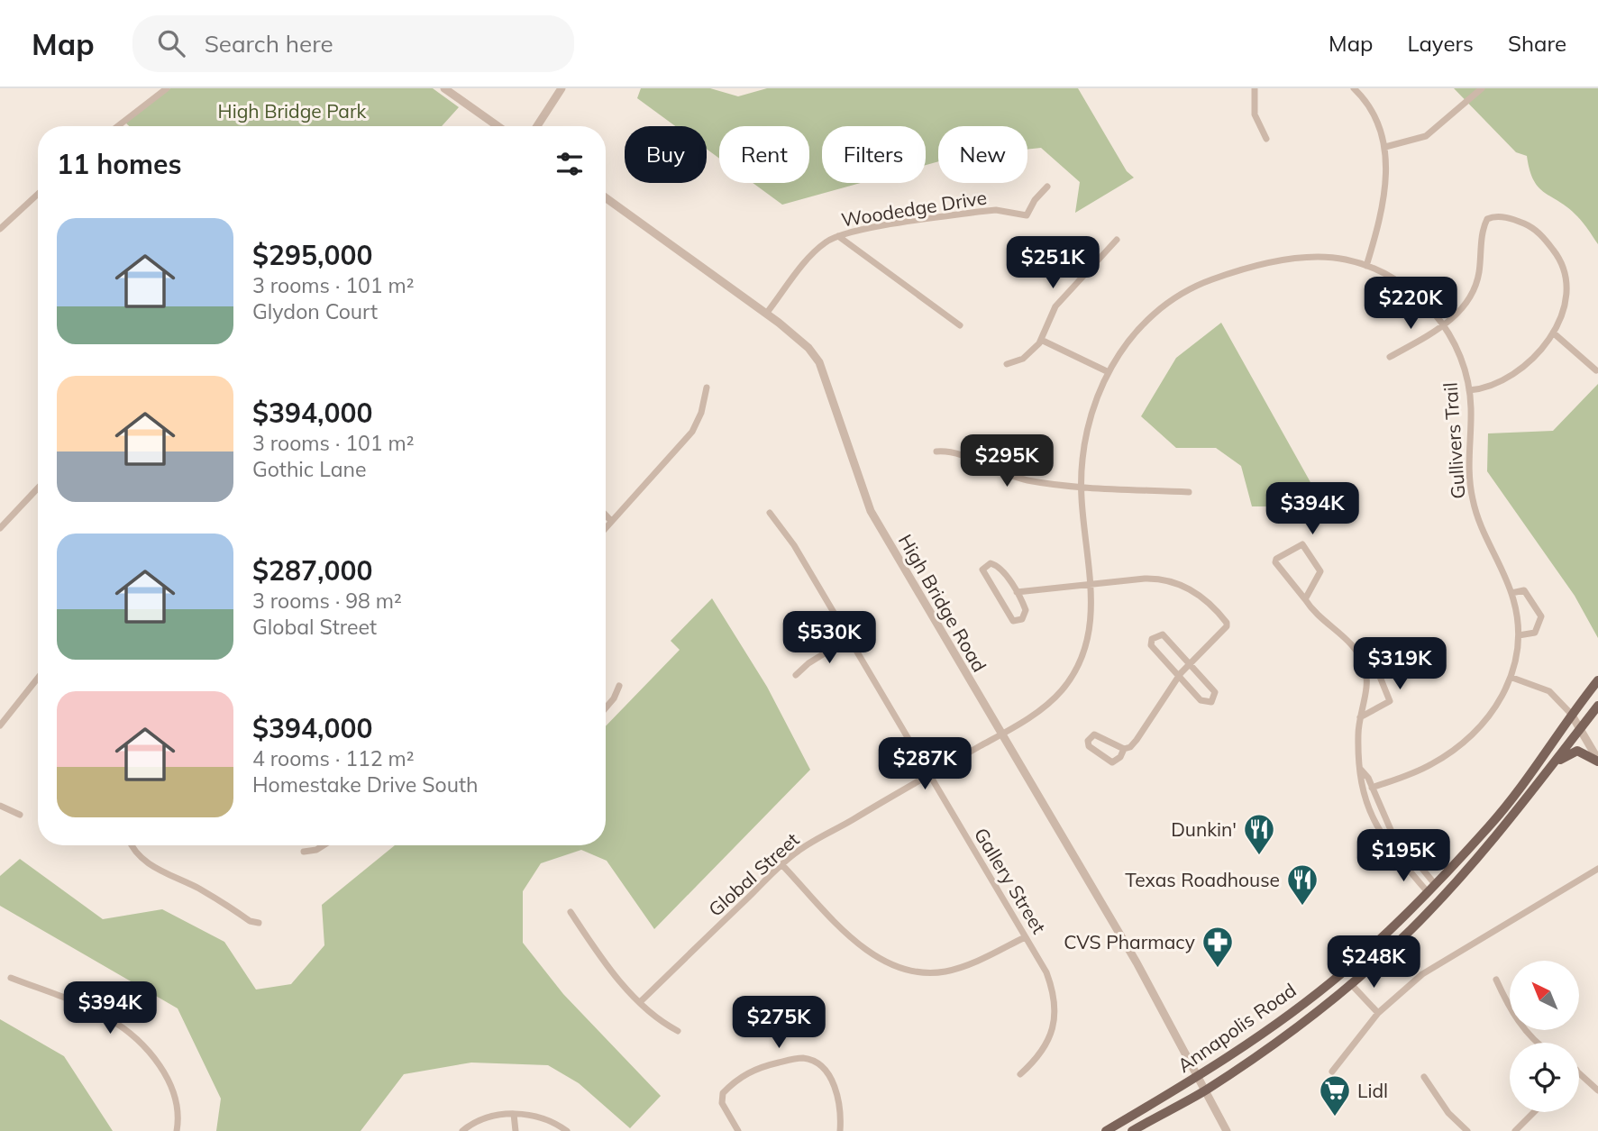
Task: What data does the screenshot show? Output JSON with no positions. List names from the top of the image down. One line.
{"streets":{"main road":["Annapolis Road"],"street":["Woodedge Drive","Gullivers Trail","High Bridge Road","Global Street","Gallery Street"]},"crossings":[["Woodedge Drive","High Bridge Road"],["Gullivers Trail","High Bridge Road"],["Gullivers Trail","Global Street"],["High Bridge Road","Global Street"],["High Bridge Road","Annapolis Road"],["Global Street","Gallery Street"]],"parks":["High Bridge Park"],"places":{"restaurant":["Dunkin'","Texas Roadhouse"],"pharmacy":["CVS Pharmacy"],"supermarket":["Lidl"]},"north":"top left","page":{"header":"Map","search":"Search here","nav":["Map","Layers","Share"],"chip":["Buy","Rent","Filters","New"],"heading":"11 homes","list":[{"name":"$295,000","note":"3 rooms · 101 m² · Glydon Court"},{"name":"$394,000","note":"3 rooms · 101 m² · Gothic Lane"},{"name":"$287,000","note":"3 rooms · 98 m² · Global Street"},{"name":"$394,000","note":"4 rooms · 112 m² · Homestake Drive South"}],"price":["$251K","$220K","$295K","$394K","$530K","$319K","$287K","$195K","$248K","$394K","$275K"]}}
